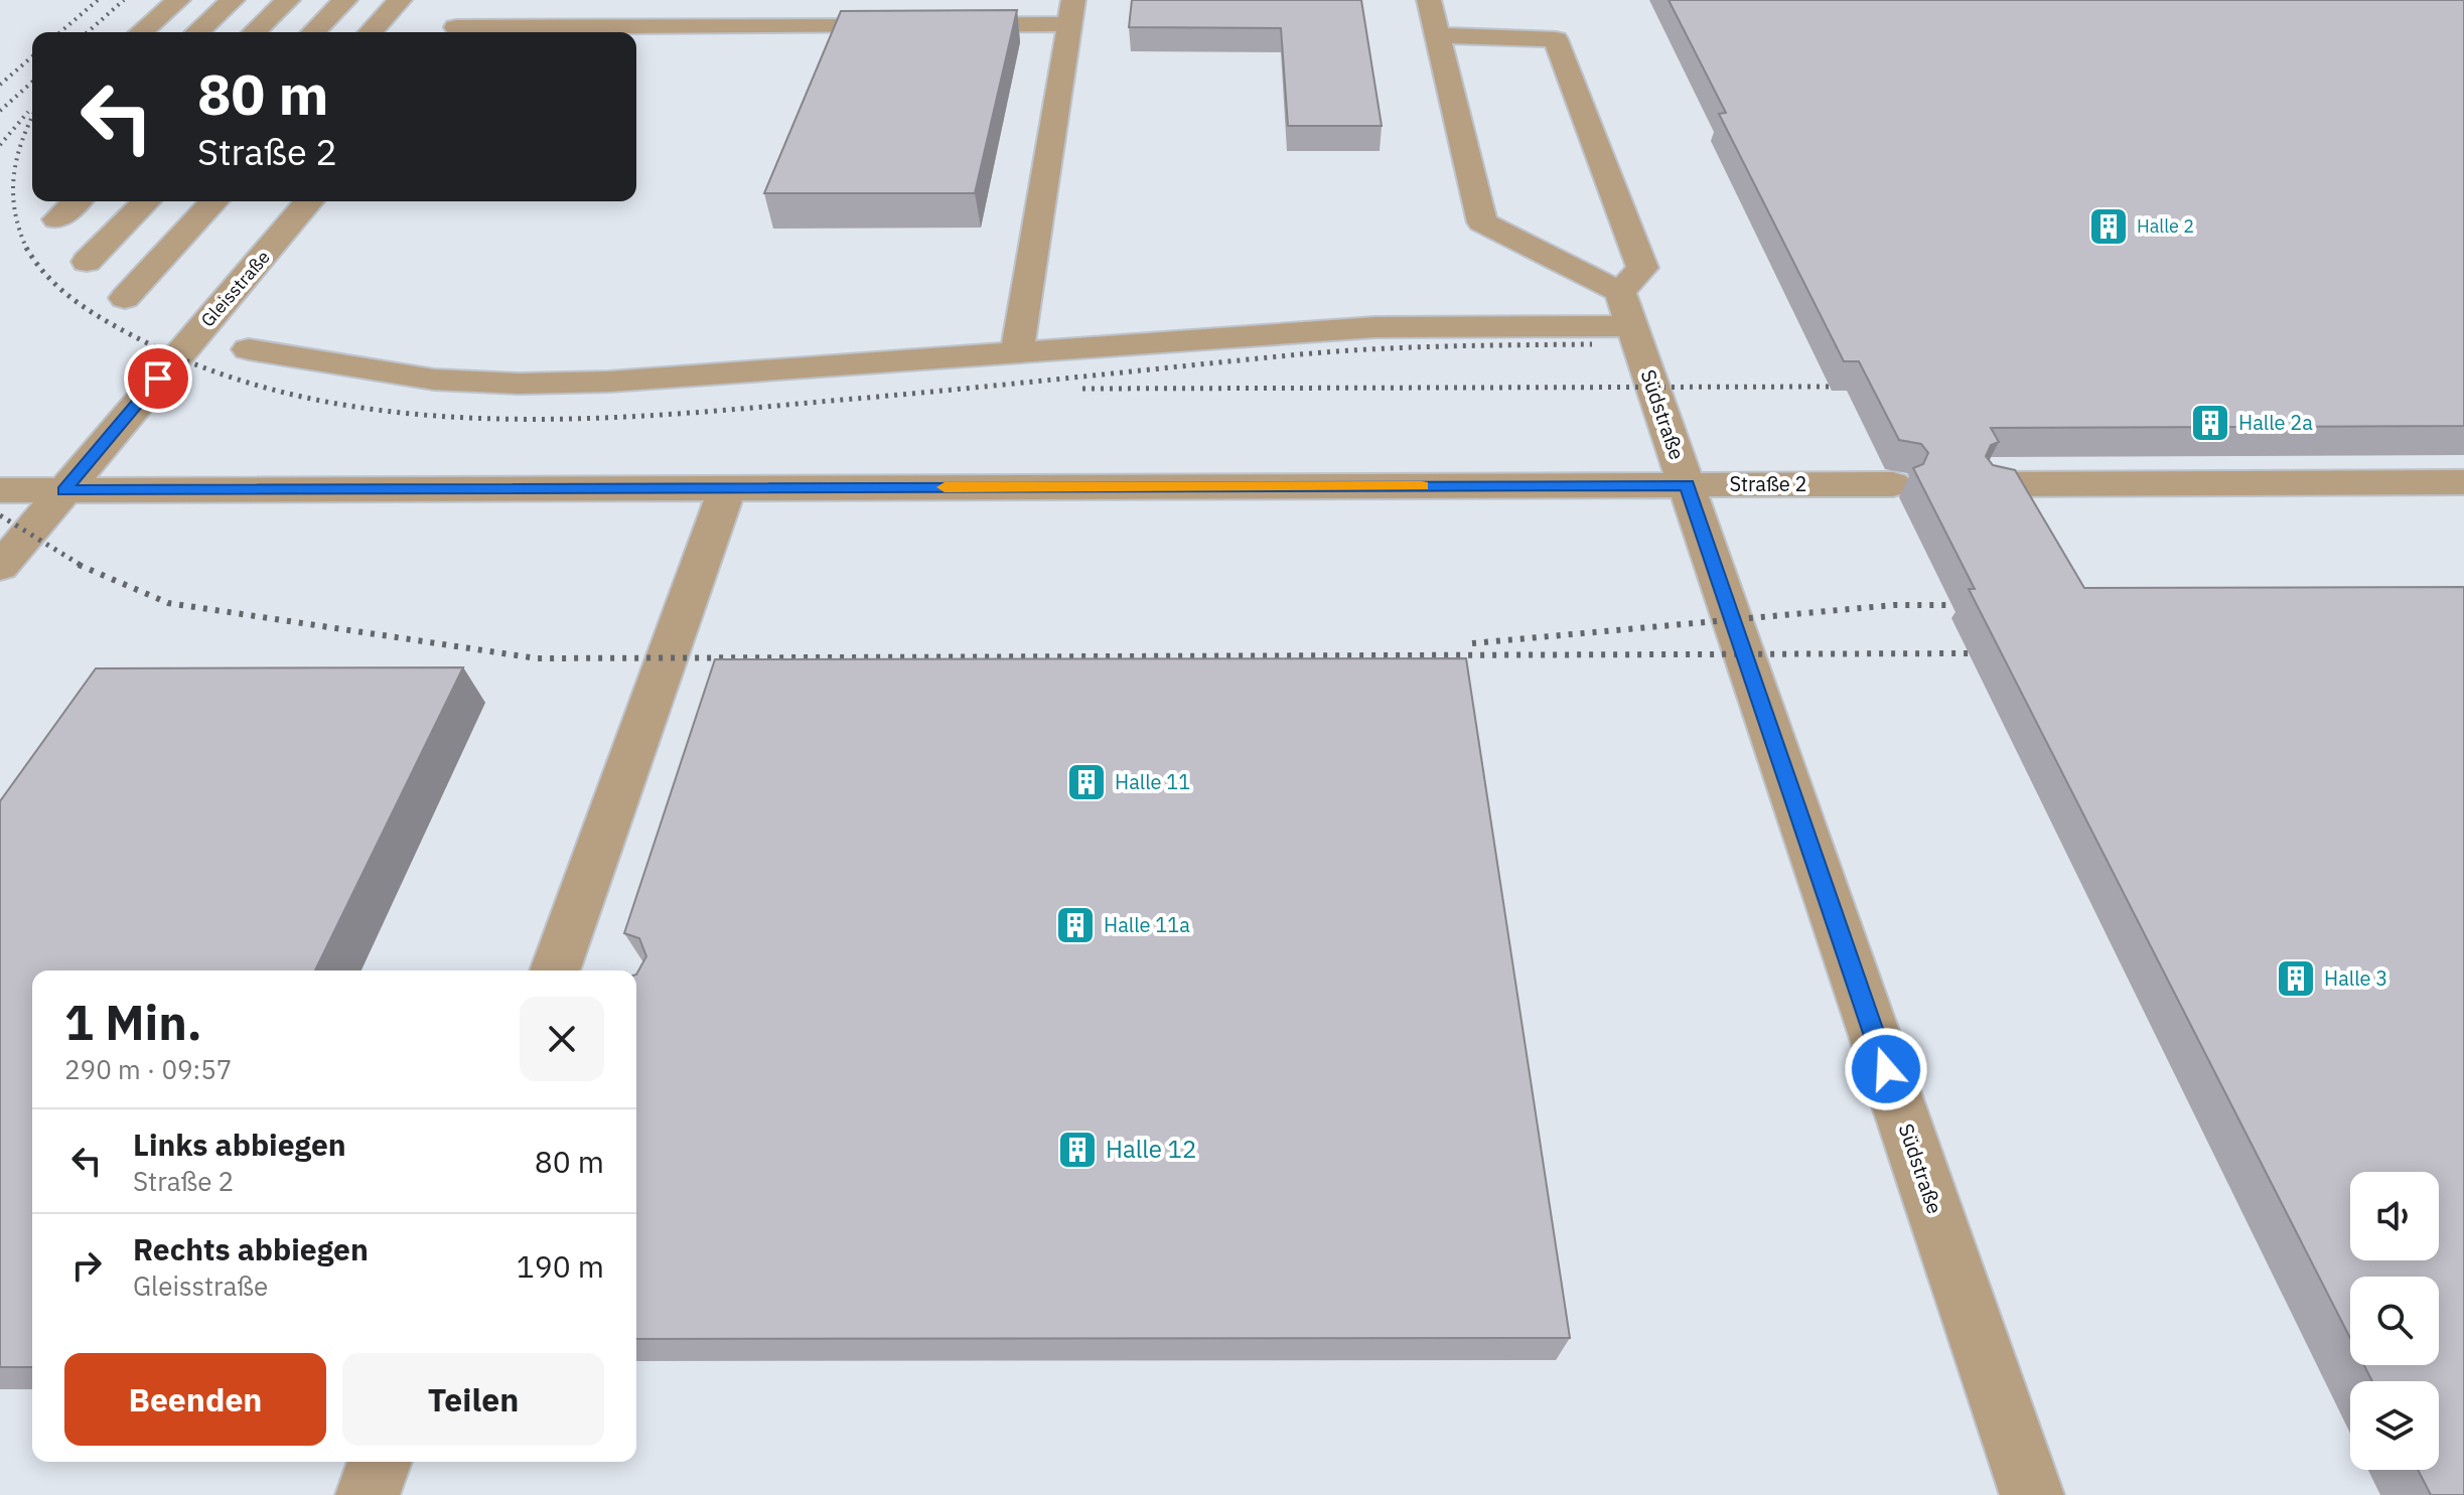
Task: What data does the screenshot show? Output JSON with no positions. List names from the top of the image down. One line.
{"streets":{"street":["Gleisstraße","Südstraße","Straße 2"]},"crossings":[["Gleisstraße","Straße 2"],["Südstraße","Straße 2"]],"places":{"building":["Halle 2","Halle 2a","Halle 11","Halle 11a","Halle 3","Halle 12"]},"page":{"turn":["80 m","Straße 2"],"heading":["1 Min.","290 m · 09:57"],"list":[{"name":"Links abbiegen","note":"Straße 2","value":"80 m"},{"name":"Rechts abbiegen","note":"Gleisstraße","value":"190 m"}],"buttons":["Beenden","Teilen"]}}
